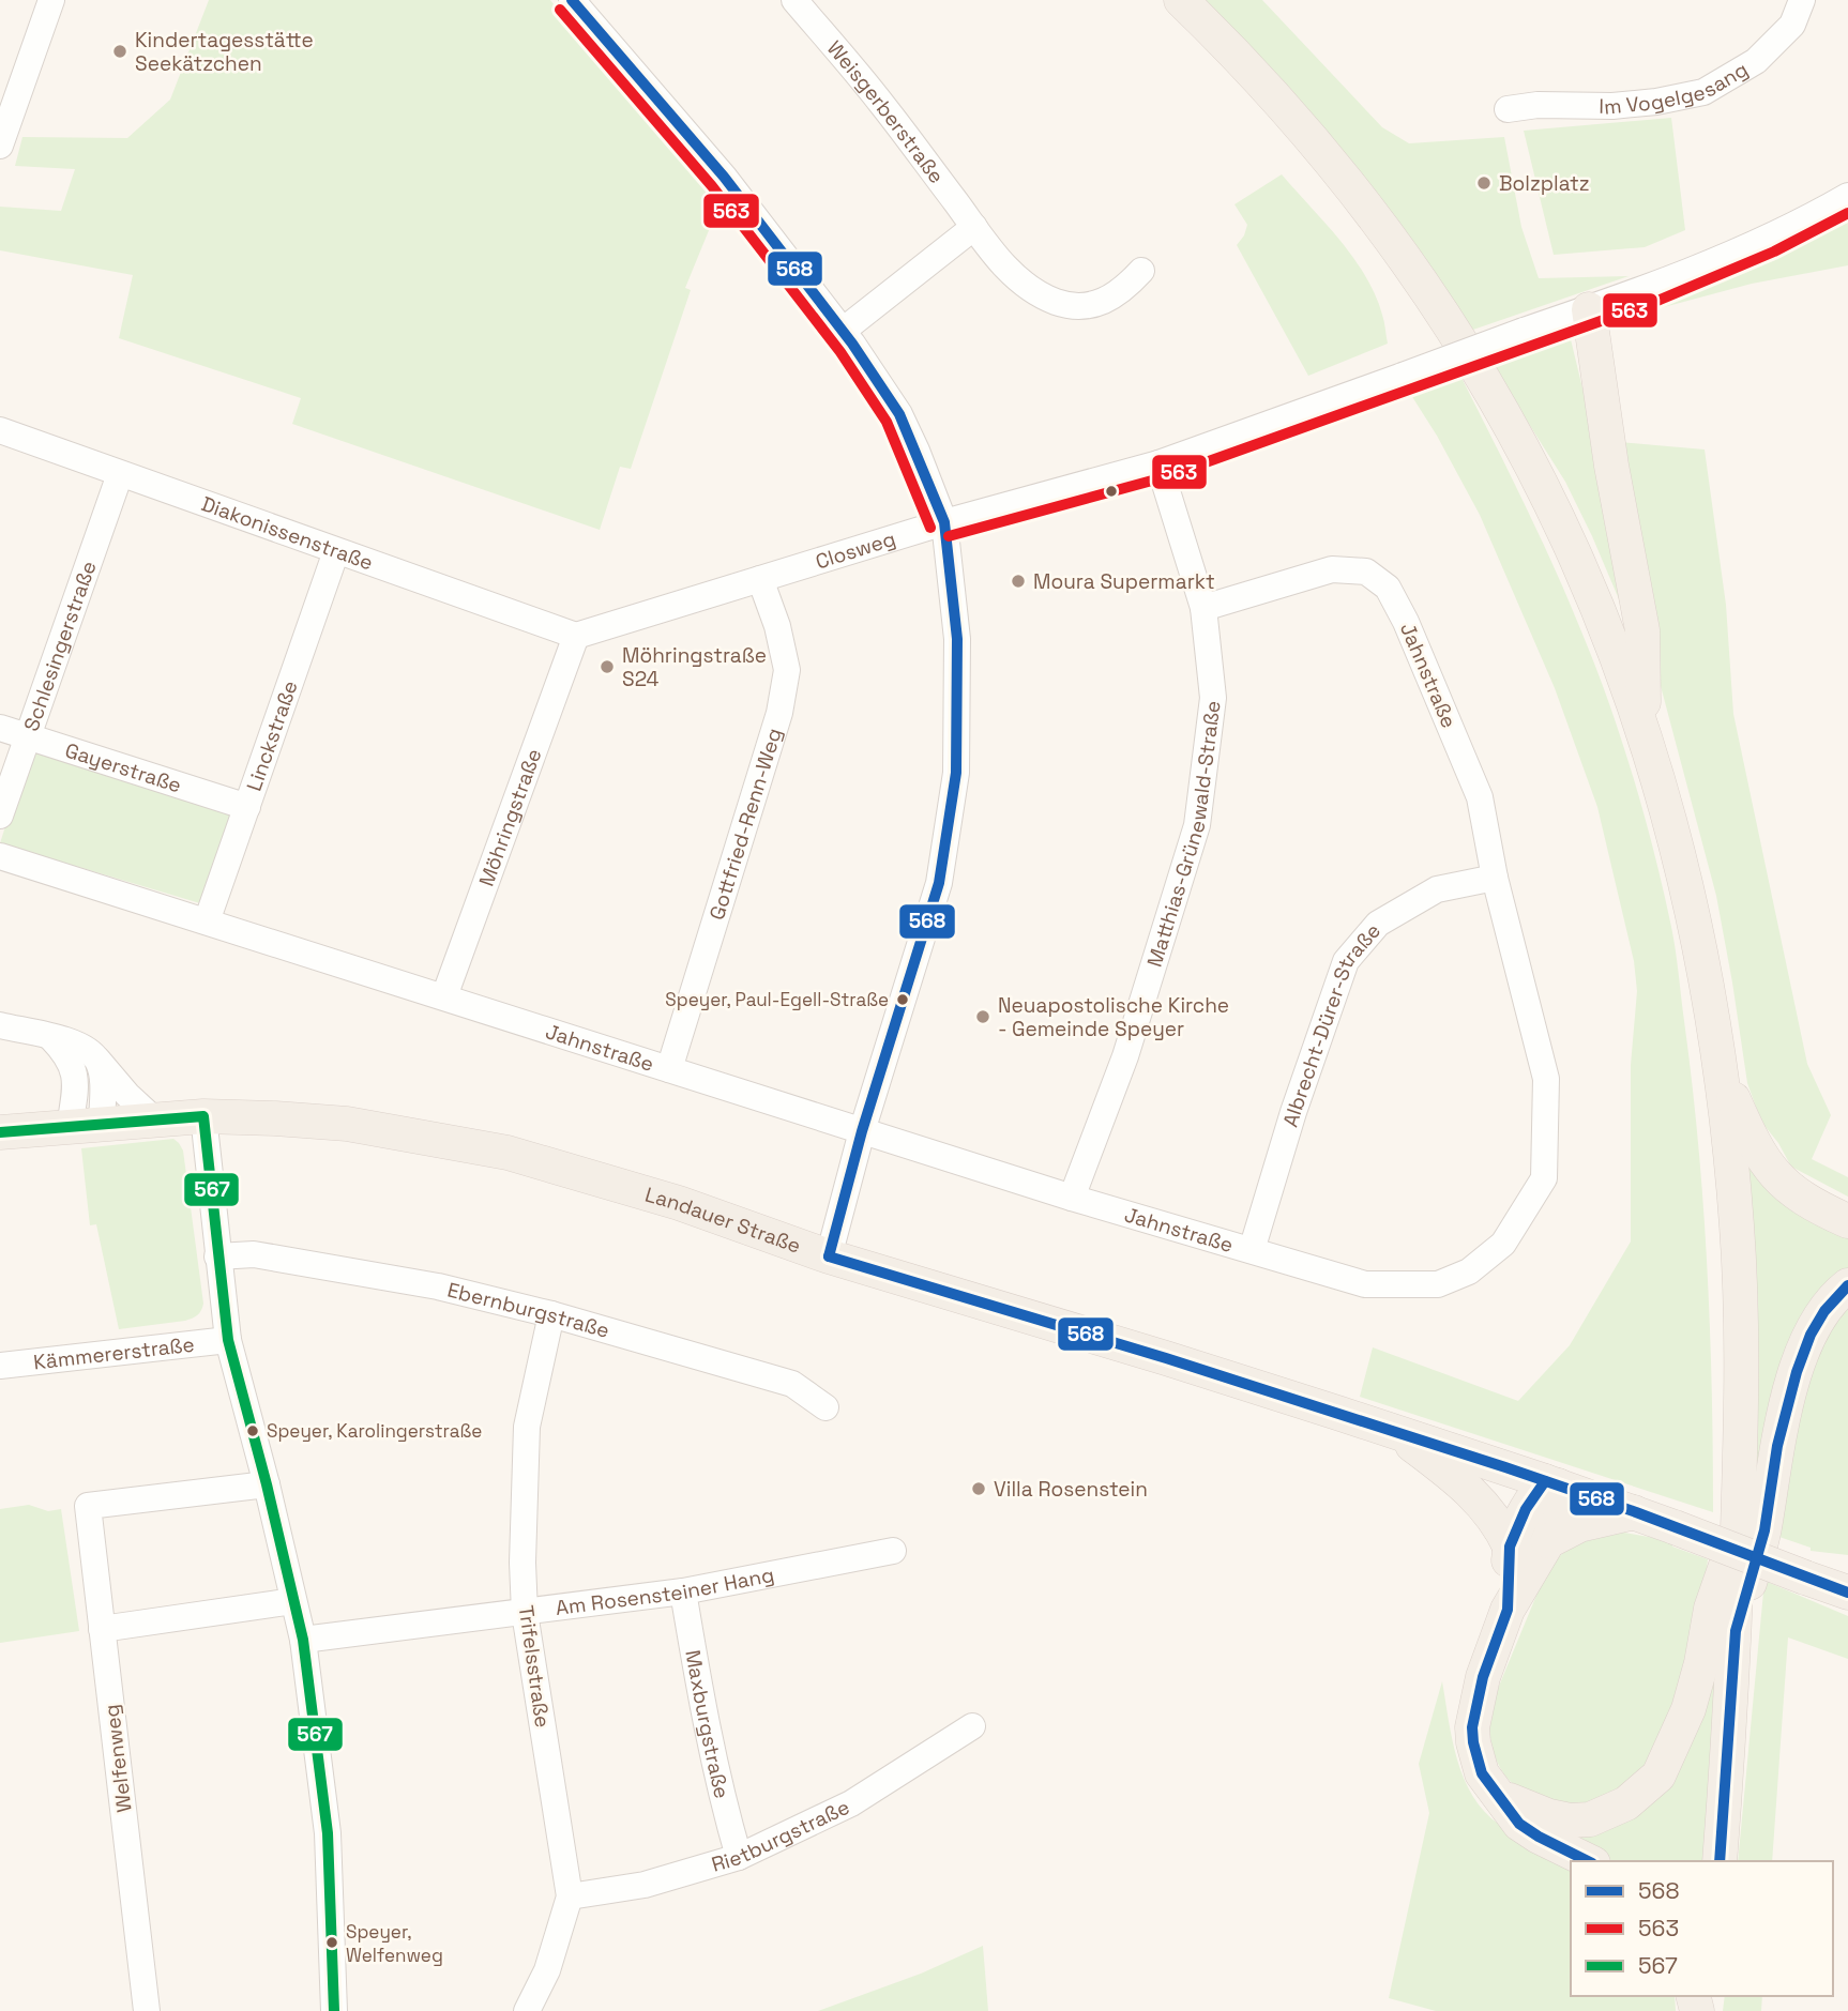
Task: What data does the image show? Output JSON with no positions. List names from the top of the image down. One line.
{"streets":{"main road":["Landauer Straße"],"street":["Im Vogelgesang","Weisgerberstraße","Diakonissenstraße","Closweg","Schlesingerstraße","Jahnstraße","Linckstraße","Gayerstraße","Möhringstraße","Gottfried-Renn-Weg","Matthias-Grünewald-Straße","Albrecht-Dürer-Straße","Ebernburgstraße","Kämmererstraße","Am Rosensteiner Hang","Trifelsstraße","Maxburgstraße","Welfenweg","Rietburgstraße"]},"crossings":[["Diakonissenstraße","Closweg"],["Diakonissenstraße","Schlesingerstraße"],["Diakonissenstraße","Linckstraße"],["Diakonissenstraße","Möhringstraße"],["Closweg","Möhringstraße"],["Closweg","Gottfried-Renn-Weg"],["Closweg","Matthias-Grünewald-Straße"],["Schlesingerstraße","Gayerstraße"],["Jahnstraße","Linckstraße"],["Jahnstraße","Möhringstraße"],["Jahnstraße","Gottfried-Renn-Weg"],["Jahnstraße","Matthias-Grünewald-Straße"],["Jahnstraße","Albrecht-Dürer-Straße"],["Linckstraße","Gayerstraße"],["Ebernburgstraße","Trifelsstraße"],["Am Rosensteiner Hang","Trifelsstraße"],["Am Rosensteiner Hang","Maxburgstraße"],["Trifelsstraße","Rietburgstraße"],["Maxburgstraße","Rietburgstraße"]],"places":["Kindertagesstätte Seekätzchen","Bolzplatz","Moura Supermarkt","Möhringstraße S24","Speyer, Paul-Egell-Straße","Neuapostolische Kirche - Gemeinde Speyer","Speyer, Karolingerstraße","Villa Rosenstein","Speyer, Welfenweg"],"lines":["transit line 568","transit line 563","transit line 567"],"legend":["568","563","567"]}
